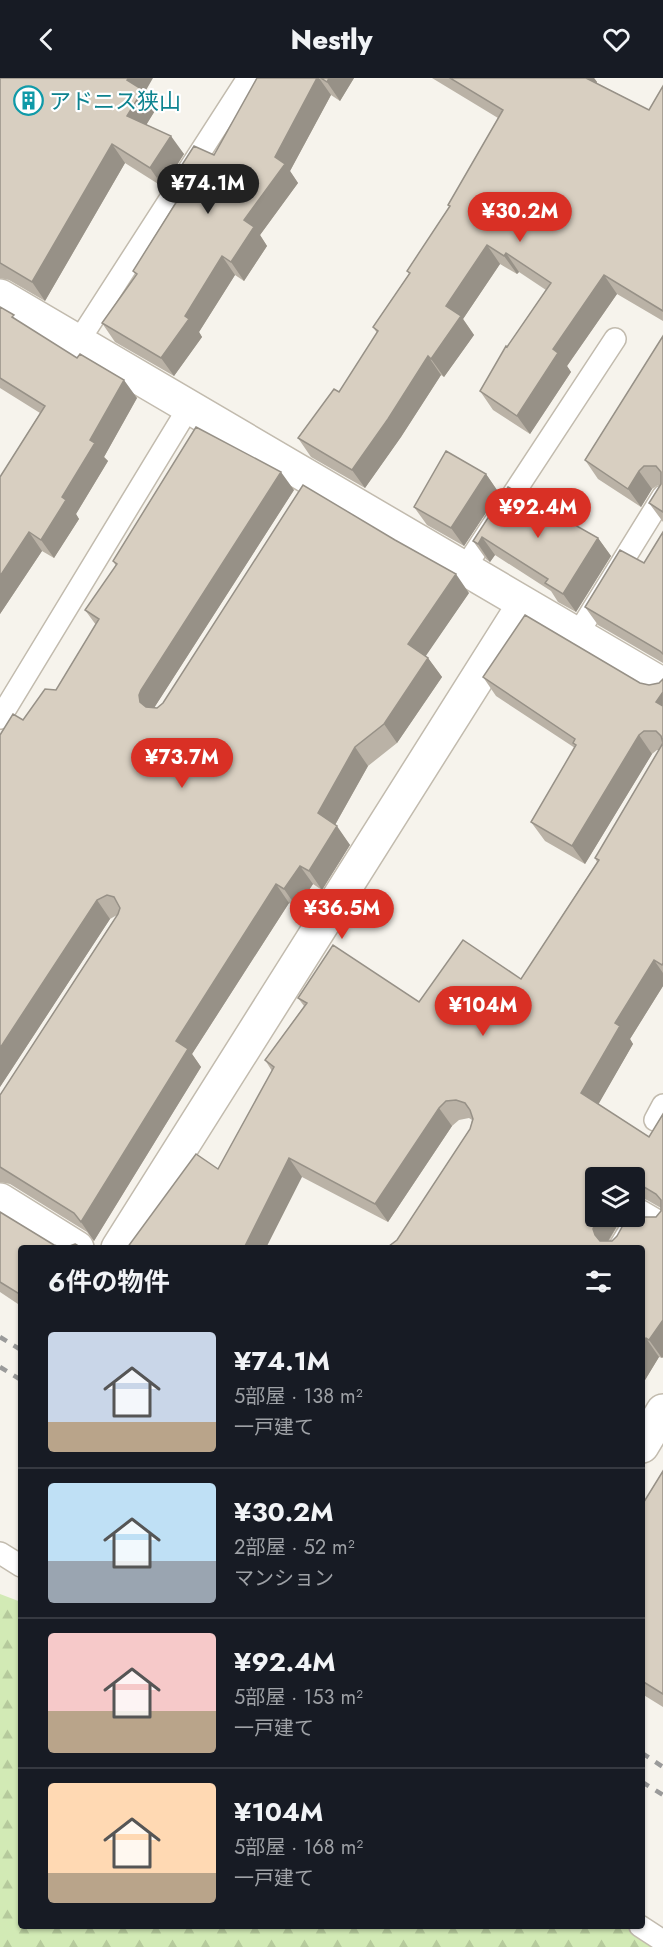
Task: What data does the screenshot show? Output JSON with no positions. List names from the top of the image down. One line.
{"places":{"building":["アドニス狭山"]},"page":{"header":"Nestly","price":["¥74.1M","¥30.2M","¥92.4M","¥73.7M","¥36.5M","¥104M"],"heading":"6件の物件","list":[{"name":"¥74.1M","note":"5部屋 · 138 m² · 一戸建て"},{"name":"¥30.2M","note":"2部屋 · 52 m² · マンション"},{"name":"¥92.4M","note":"5部屋 · 153 m² · 一戸建て"},{"name":"¥104M","note":"5部屋 · 168 m² · 一戸建て"}]}}
